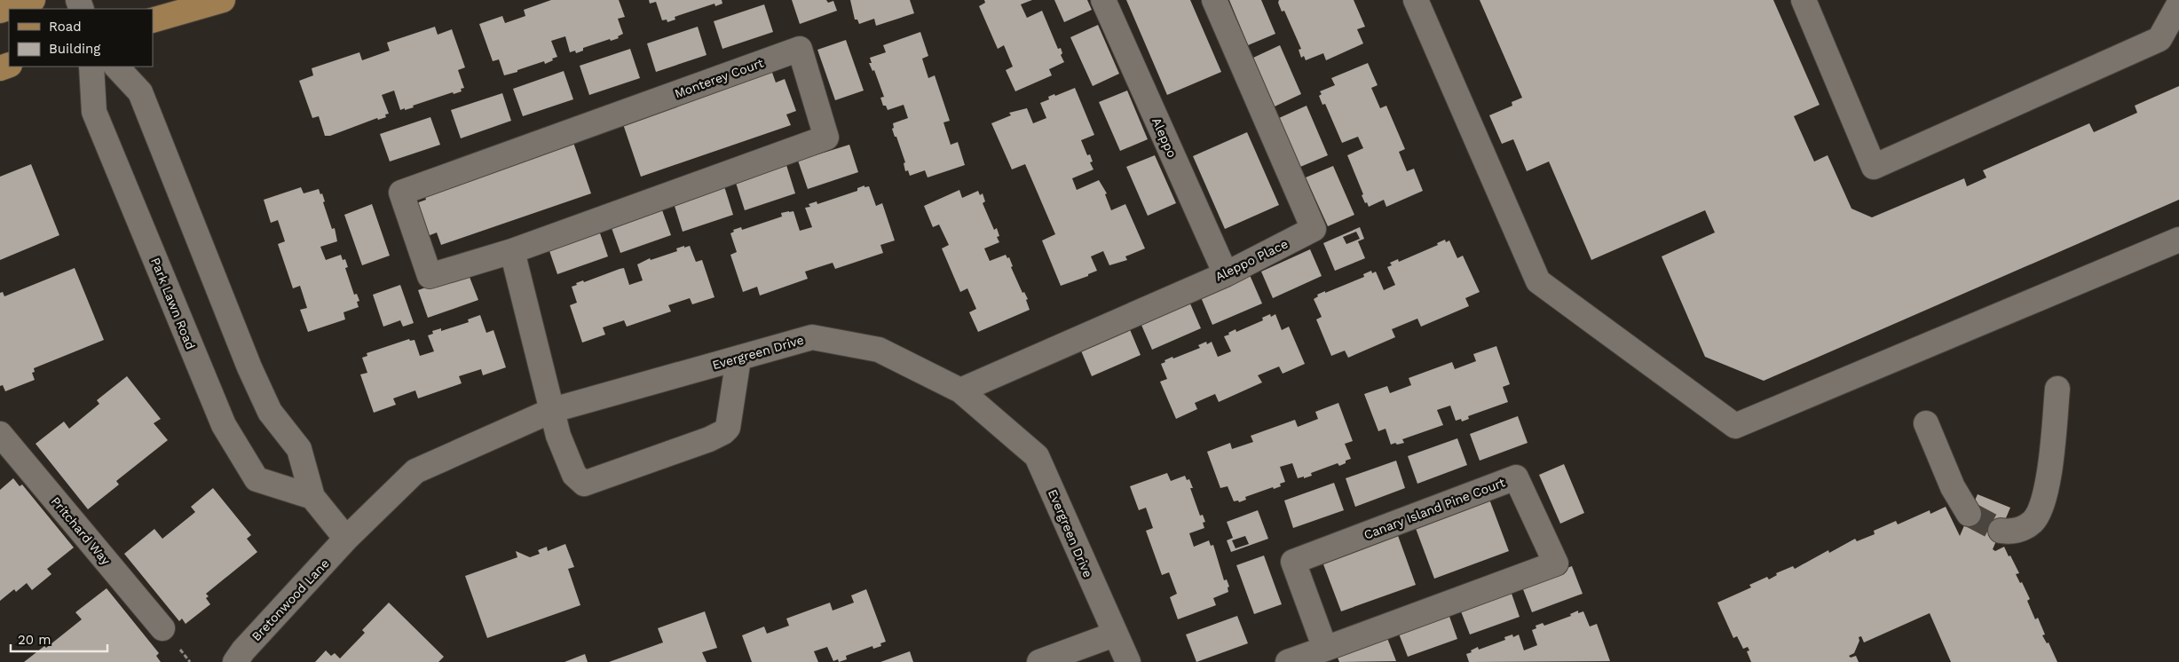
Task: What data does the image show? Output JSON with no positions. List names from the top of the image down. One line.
{"streets":{"street":["Monterey Court","Aleppo","Aleppo Place","Park Lawn Road","Evergreen Drive","Canary Island Pine Court","Pritchard Way","Bretonwood Lane"]},"crossings":[["Aleppo","Aleppo Place"],["Aleppo Place","Evergreen Drive"],["Evergreen Drive","Bretonwood Lane"]],"legend":["Road","Building"],"scale_bar":"20 m"}
